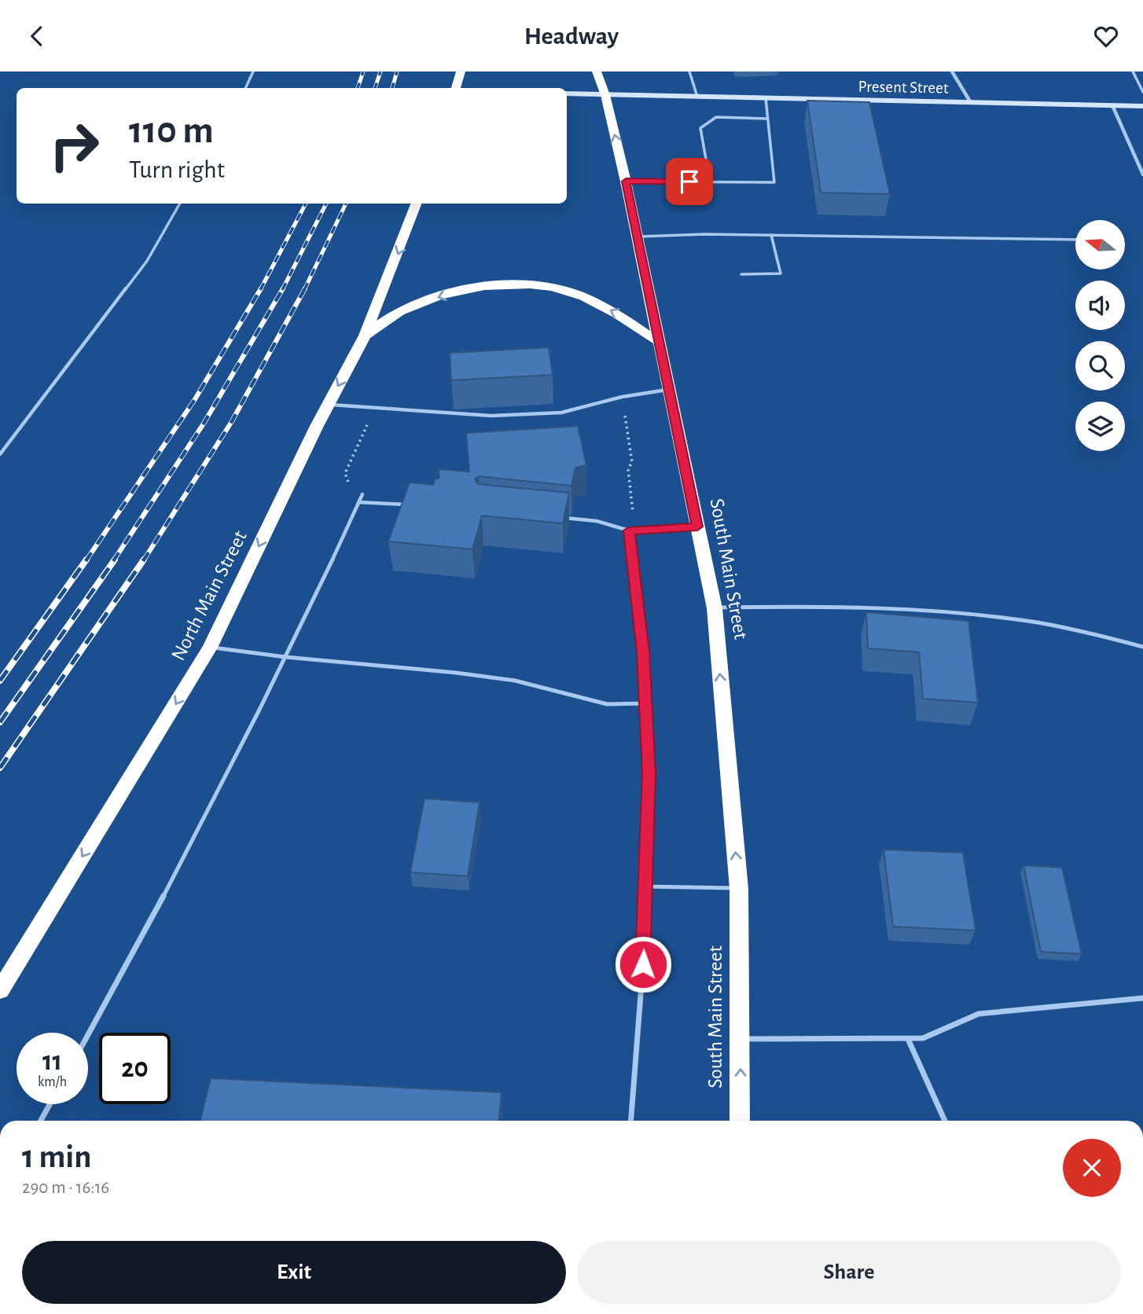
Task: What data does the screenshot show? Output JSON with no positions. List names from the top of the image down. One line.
{"streets":{"highway":["South Main Street","North Main Street"],"street":["Present Street"]},"crossings":[["Present Street","South Main Street"]],"one_way":["South Main Street","North Main Street"],"north":"left","page":{"header":"Headway","turn":["110 m","Turn right"],"speed":"11 km/h","limit":"20","heading":["1 min","290 m · 16:16"],"buttons":["Exit","Share"]}}
